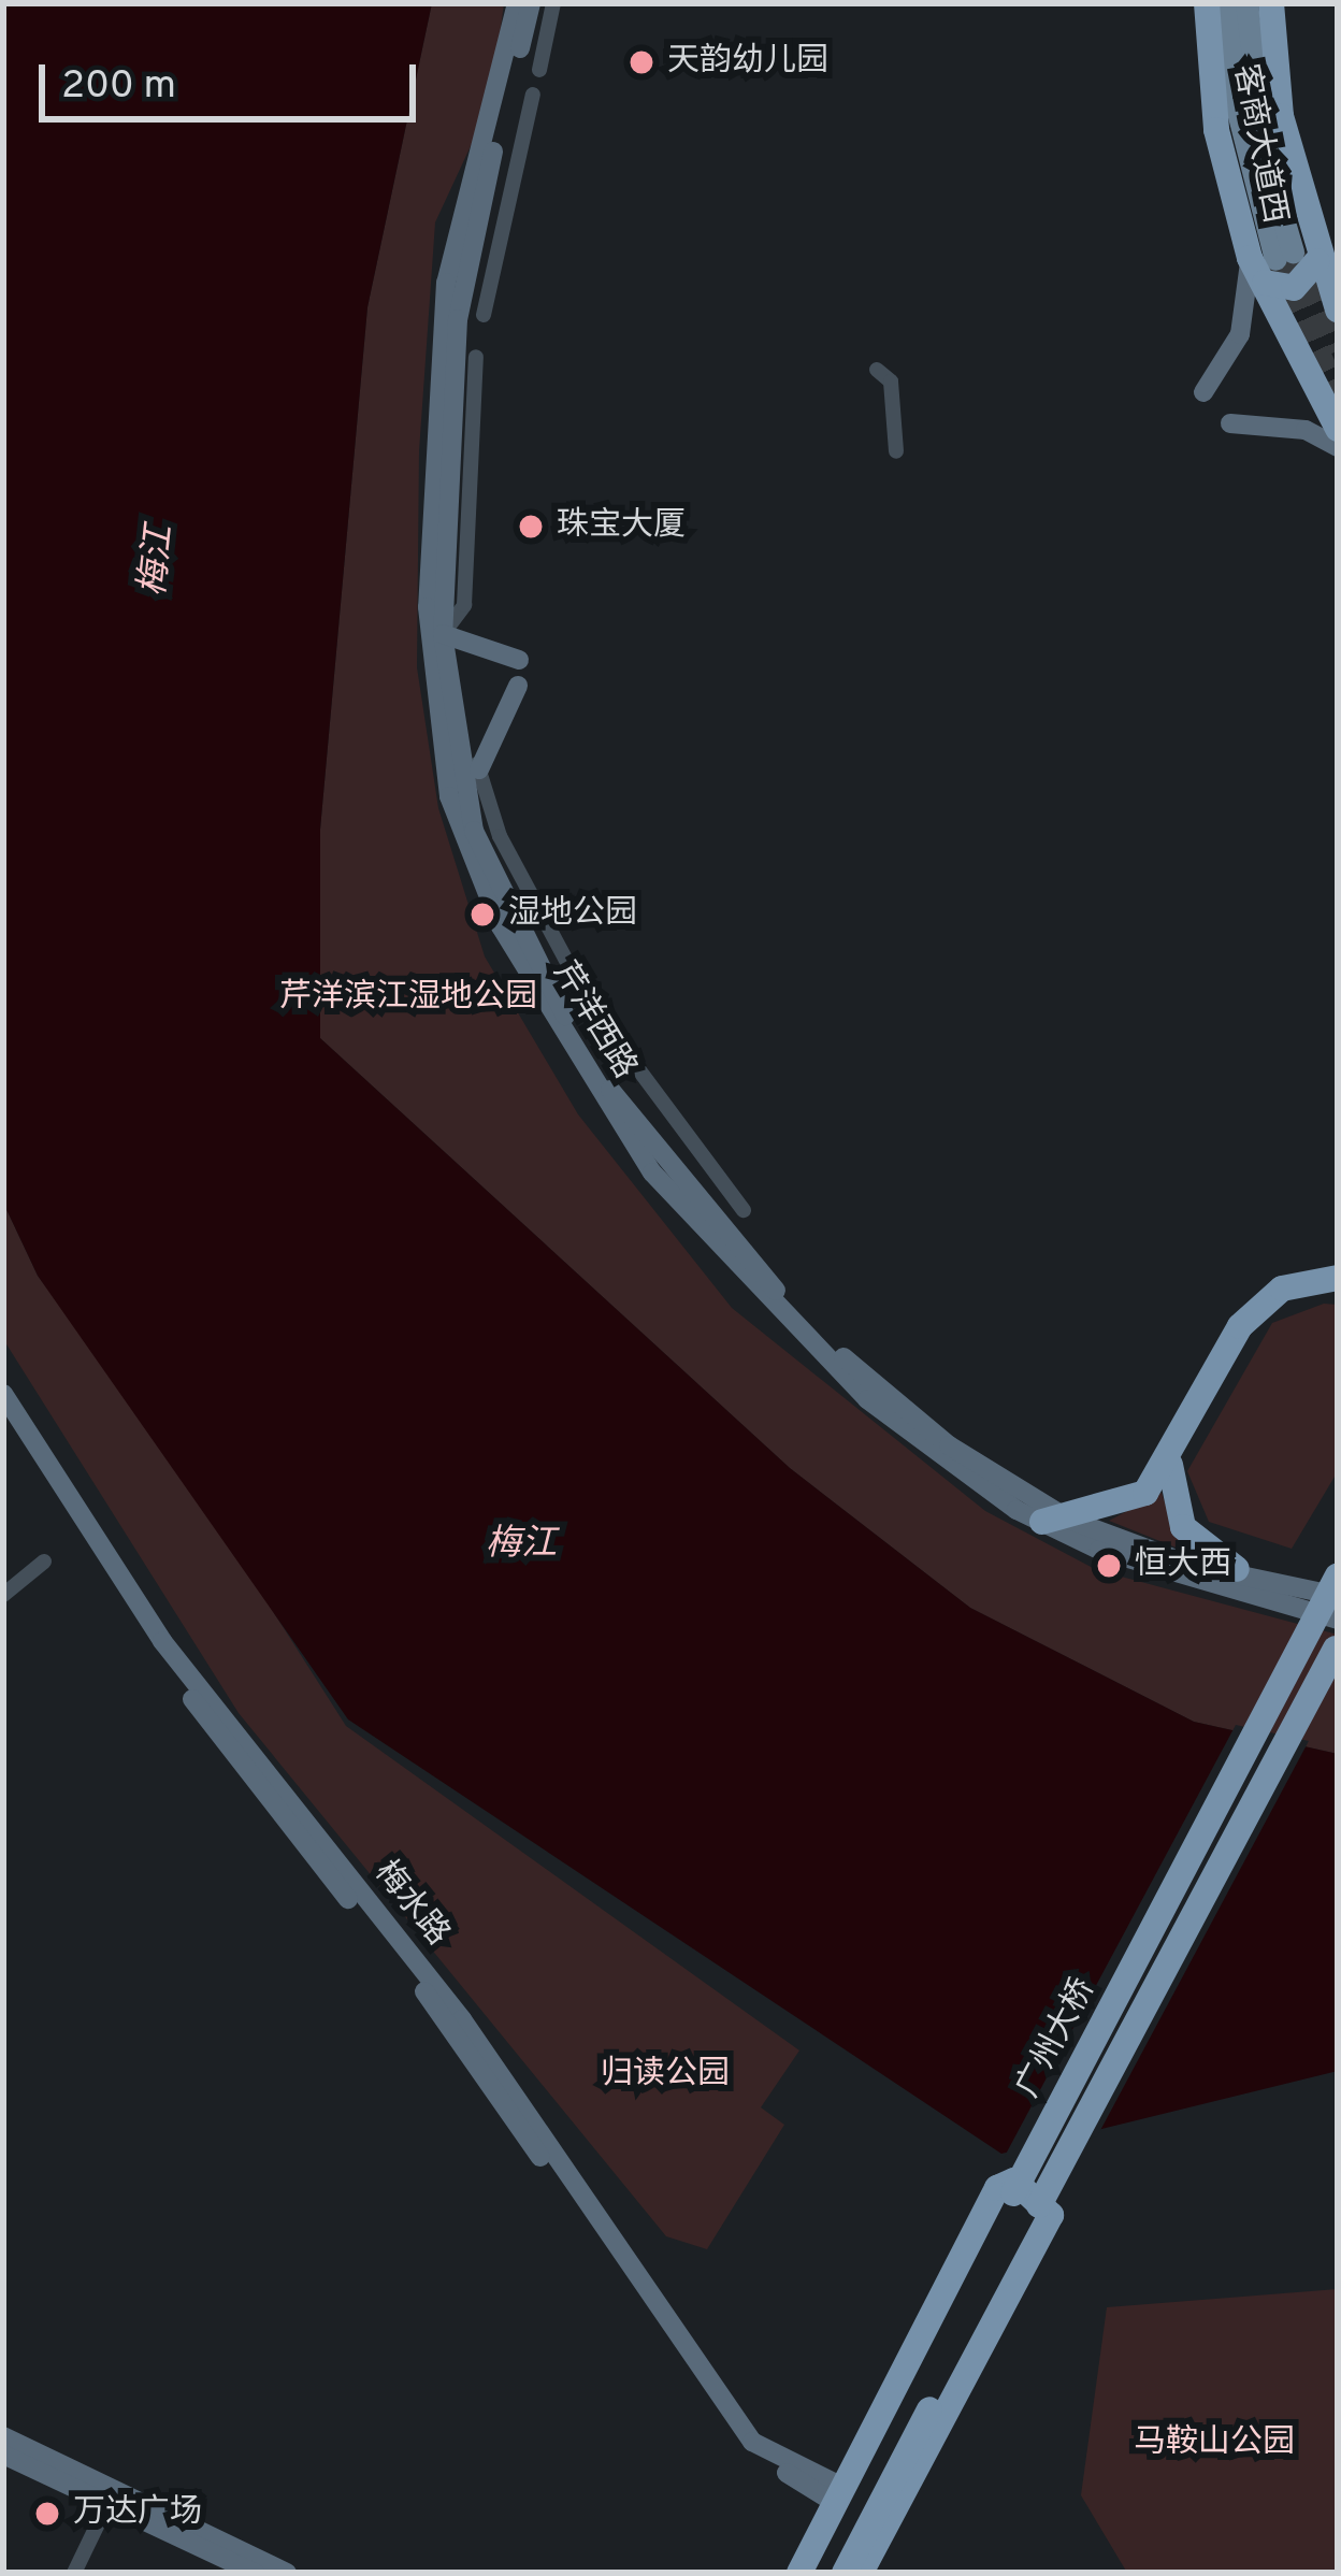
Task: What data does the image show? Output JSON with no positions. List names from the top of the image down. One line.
{"streets":{"highway":["客商大道西","广州大桥"],"main road":["芹洋西路","梅水路"]},"crossings":[["芹洋西路","广州大桥"]],"water":["梅江"],"parks":["芹洋滨江湿地公园","归读公园","马鞍山公园"],"places":["天韵幼儿园","珠宝大厦","湿地公园","恒大西","万达广场"],"scale_bar":"200 m"}
